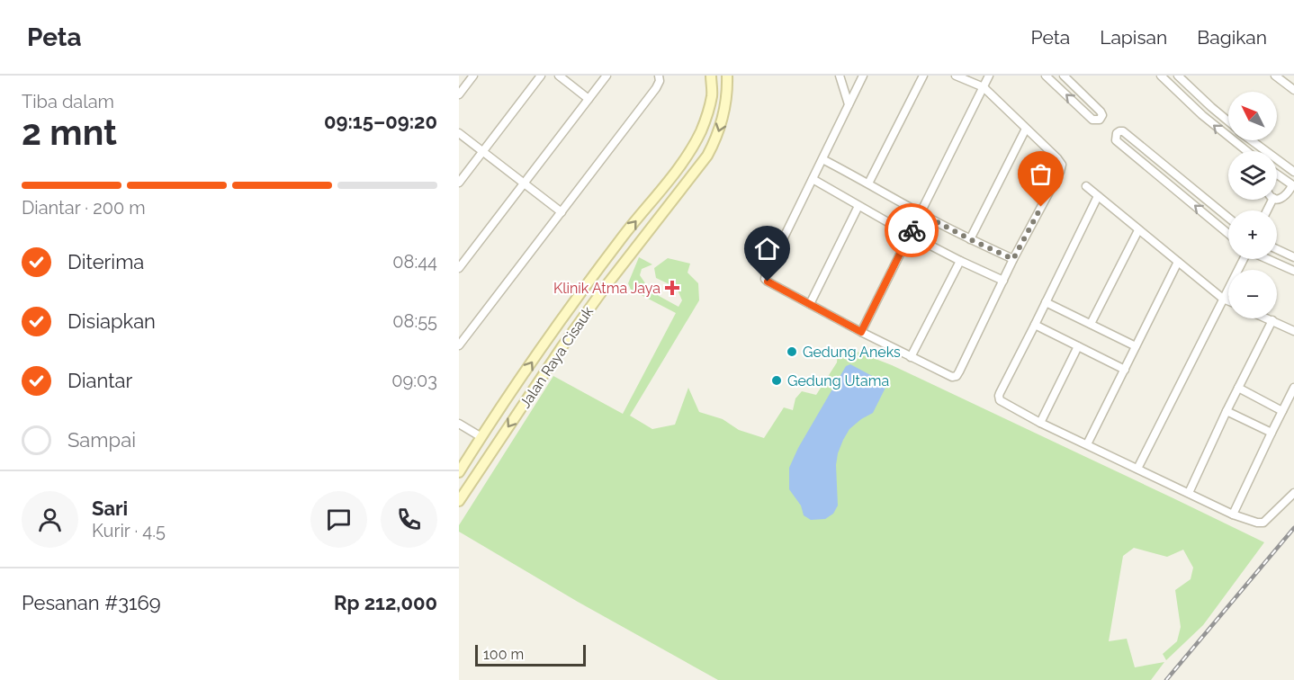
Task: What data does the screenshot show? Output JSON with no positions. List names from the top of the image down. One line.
{"streets":{"main road":["Jalan Raya Cisauk"]},"places":{"health":["Klinik Atma Jaya"],"other":["Gedung Aneks","Gedung Utama"]},"scale_bar":"100 m","north":"top left","page":{"header":"Peta","nav":["Peta","Lapisan","Bagikan"],"heading":["2 mnt","Tiba dalam","09:15–09:20"],"panel":["Sari","Kurir · 4.5","Pesanan #3169","Rp 212,000"],"map_buttons":["+","−"],"bar":"Diantar · 200 m","list":[["Diterima","08:44"],["Disiapkan","08:55"],["Diantar","09:03"],"Sampai"],"scale":"100 m"}}
